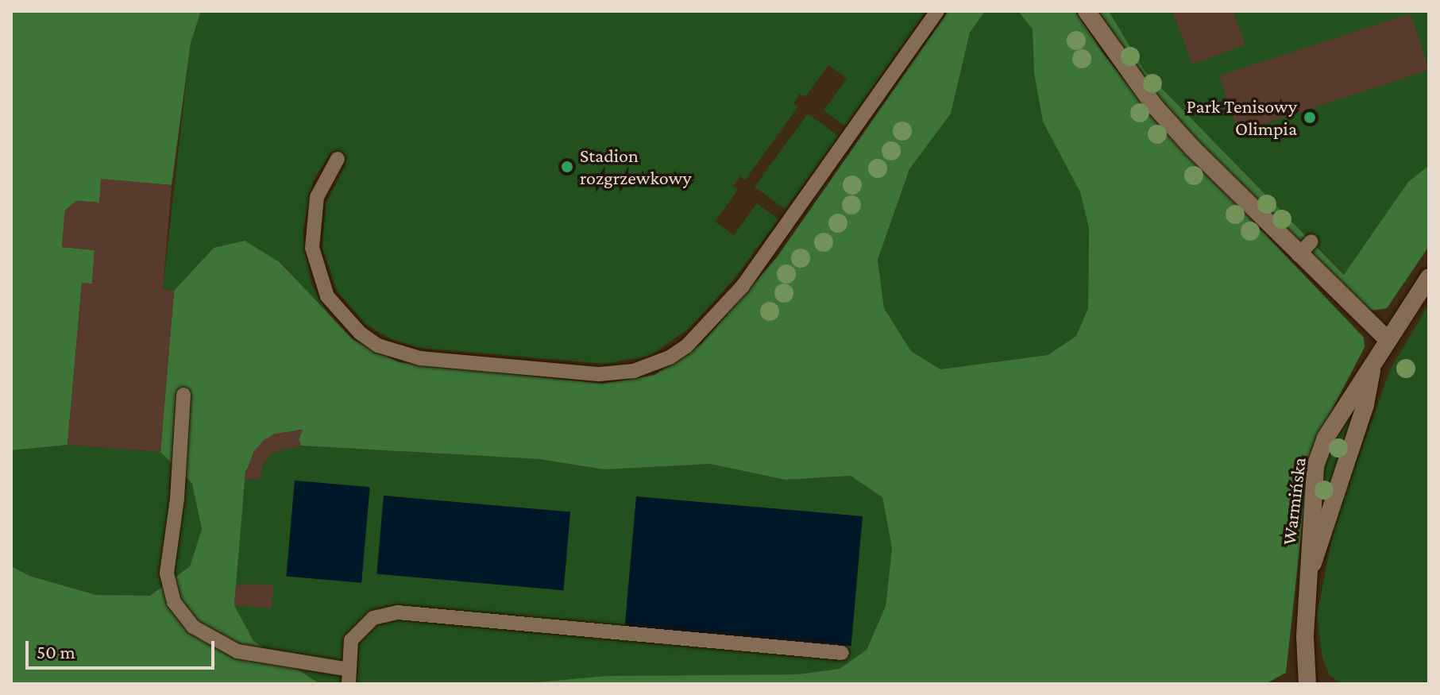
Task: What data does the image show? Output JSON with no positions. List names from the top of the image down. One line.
{"streets":{"street":["Warmińska"]},"places":["Park Tenisowy Olimpia","Stadion rozgrzewkowy"],"scale_bar":"50 m"}
